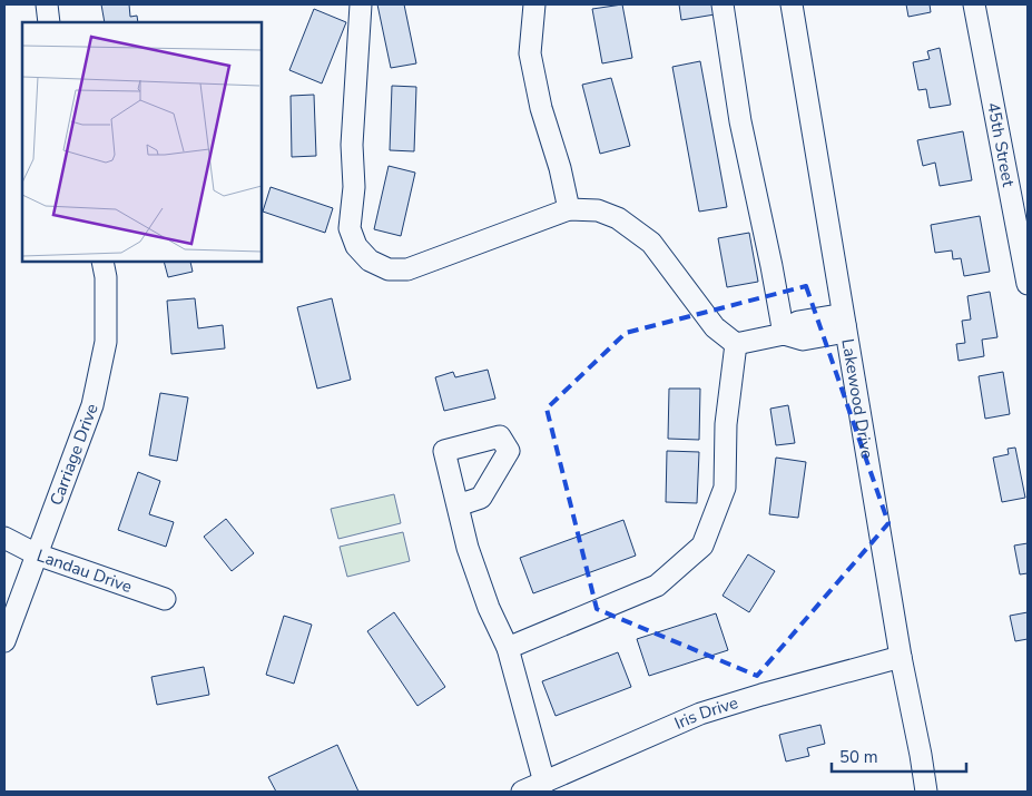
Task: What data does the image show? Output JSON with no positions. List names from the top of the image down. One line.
{"streets":{"street":["45th Street","Lakewood Drive","Carriage Drive","Landau Drive","Iris Drive"]},"crossings":[["Lakewood Drive","Iris Drive"],["Carriage Drive","Landau Drive"]],"scale_bar":"50 m"}
